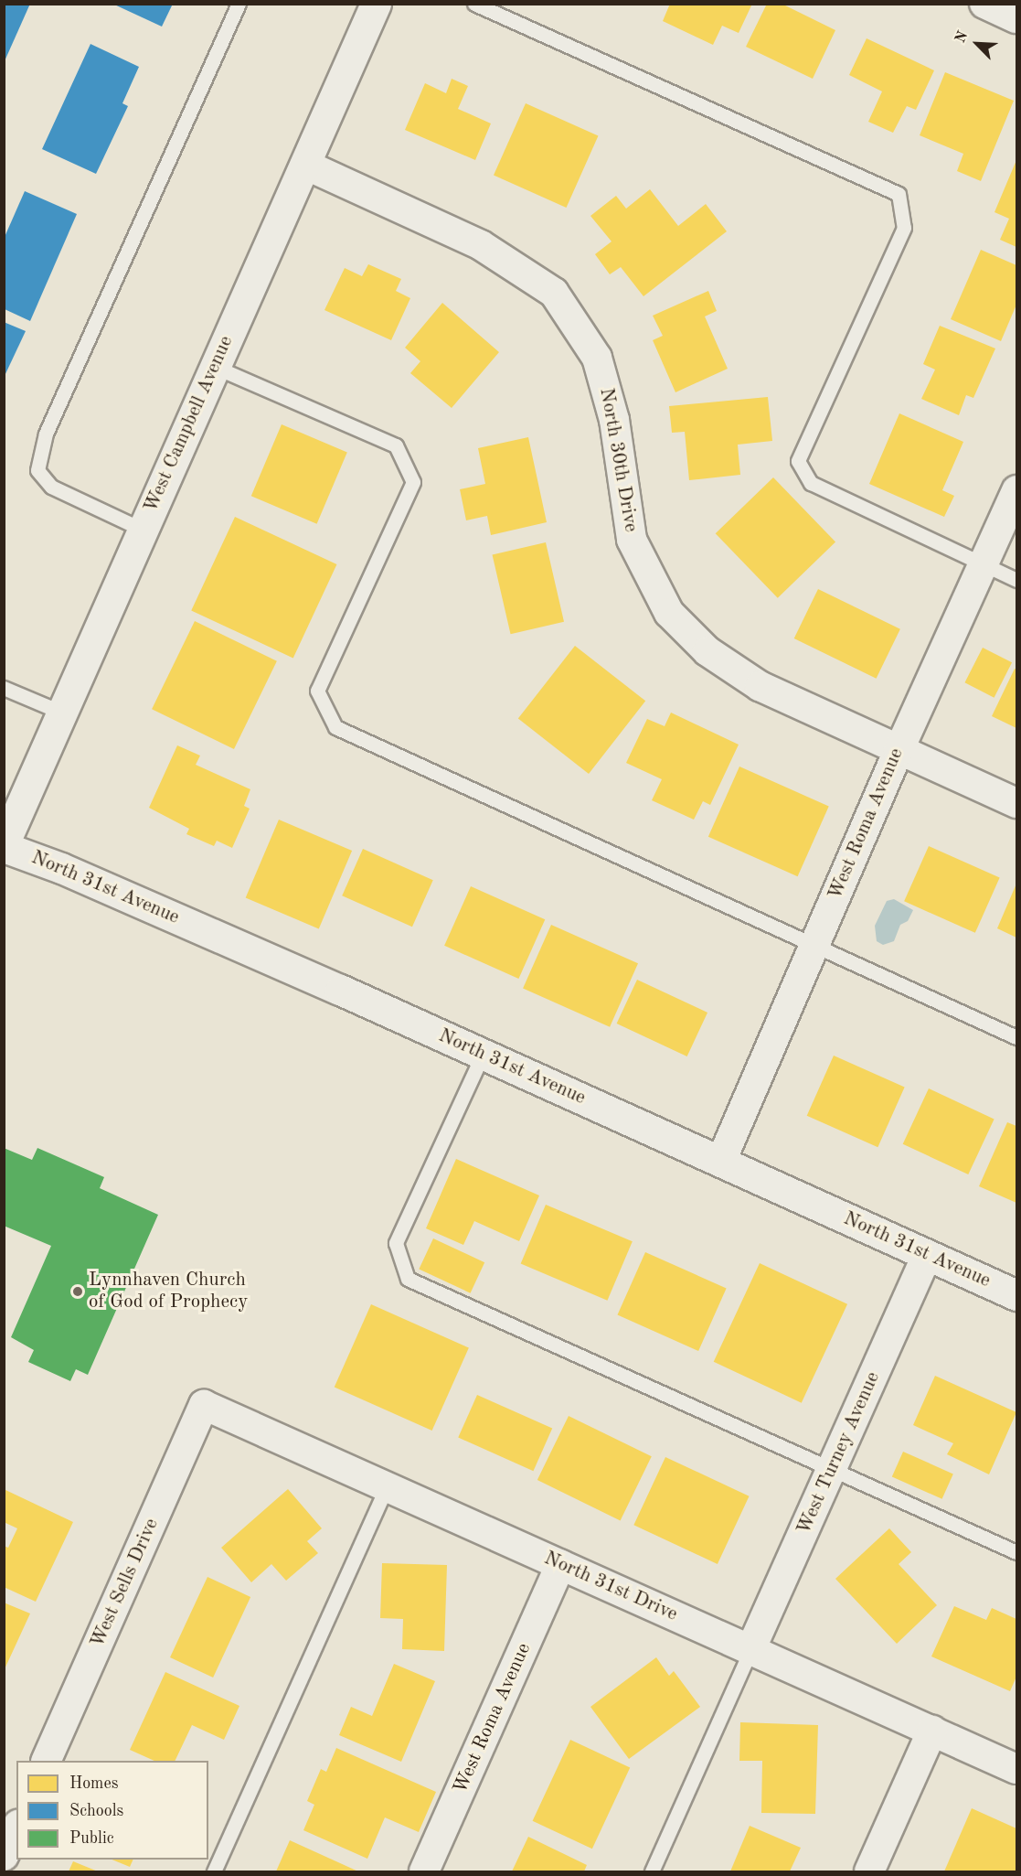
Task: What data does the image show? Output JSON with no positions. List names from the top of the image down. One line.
{"streets":{"street":["West Campbell Avenue","North 30th Drive","West Roma Avenue","North 31st Avenue","West Turney Avenue","West Sells Drive","North 31st Drive"]},"crossings":[["West Campbell Avenue","North 30th Drive"],["West Campbell Avenue","North 31st Avenue"],["North 30th Drive","West Roma Avenue"],["West Roma Avenue","North 31st Avenue"],["West Roma Avenue","North 31st Drive"],["North 31st Avenue","West Turney Avenue"],["West Turney Avenue","North 31st Drive"],["West Sells Drive","North 31st Drive"]],"places":["Lynnhaven Church of God of Prophecy"],"legend":["Homes","Schools","Public"],"north":"top left"}
